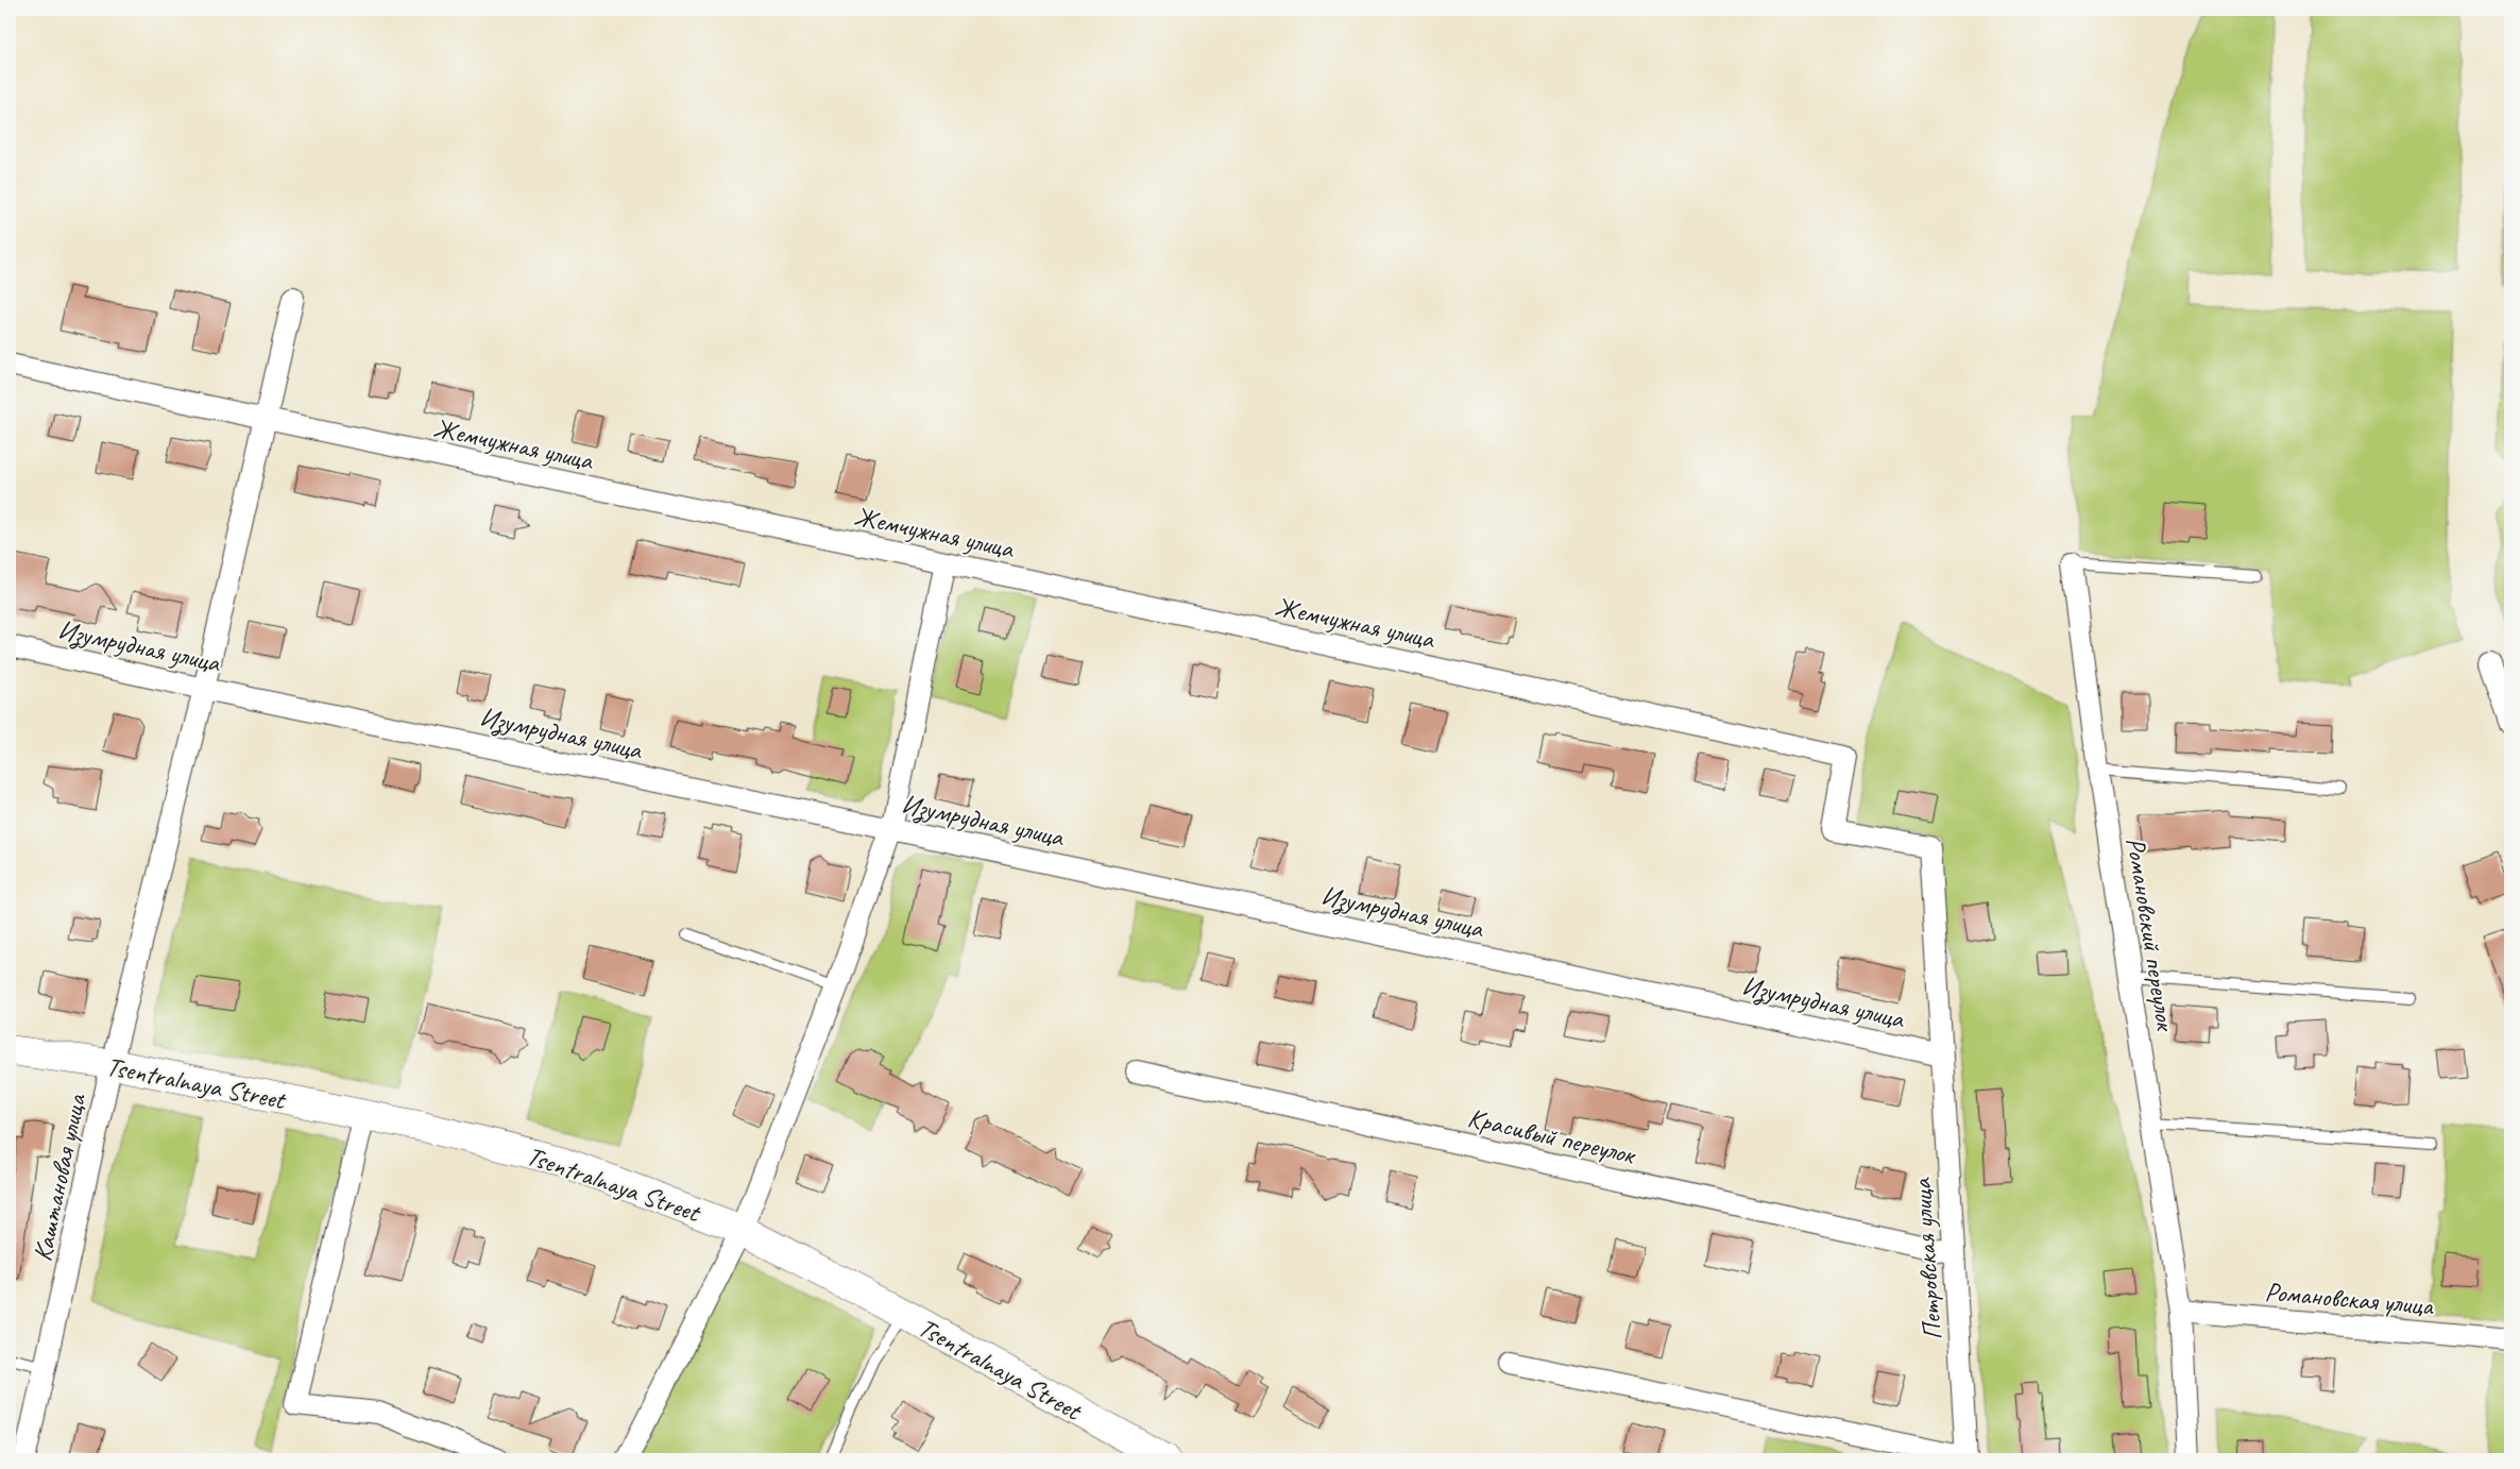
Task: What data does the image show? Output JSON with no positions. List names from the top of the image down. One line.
{"streets":{"main road":["Tsentralnaya Street"],"street":["Жемчужная улица","Изумрудная улица","Романовский переулок","Красивый переулок","Каштановая улица","Петровская улица","Романовская улица"]},"crossings":[["Жемчужная улица","Каштановая улица"],["Жемчужная улица","Петровская улица"],["Изумрудная улица","Каштановая улица"],["Изумрудная улица","Петровская улица"],["Романовский переулок","Романовская улица"],["Tsentralnaya Street","Каштановая улица"],["Красивый переулок","Петровская улица"]]}
